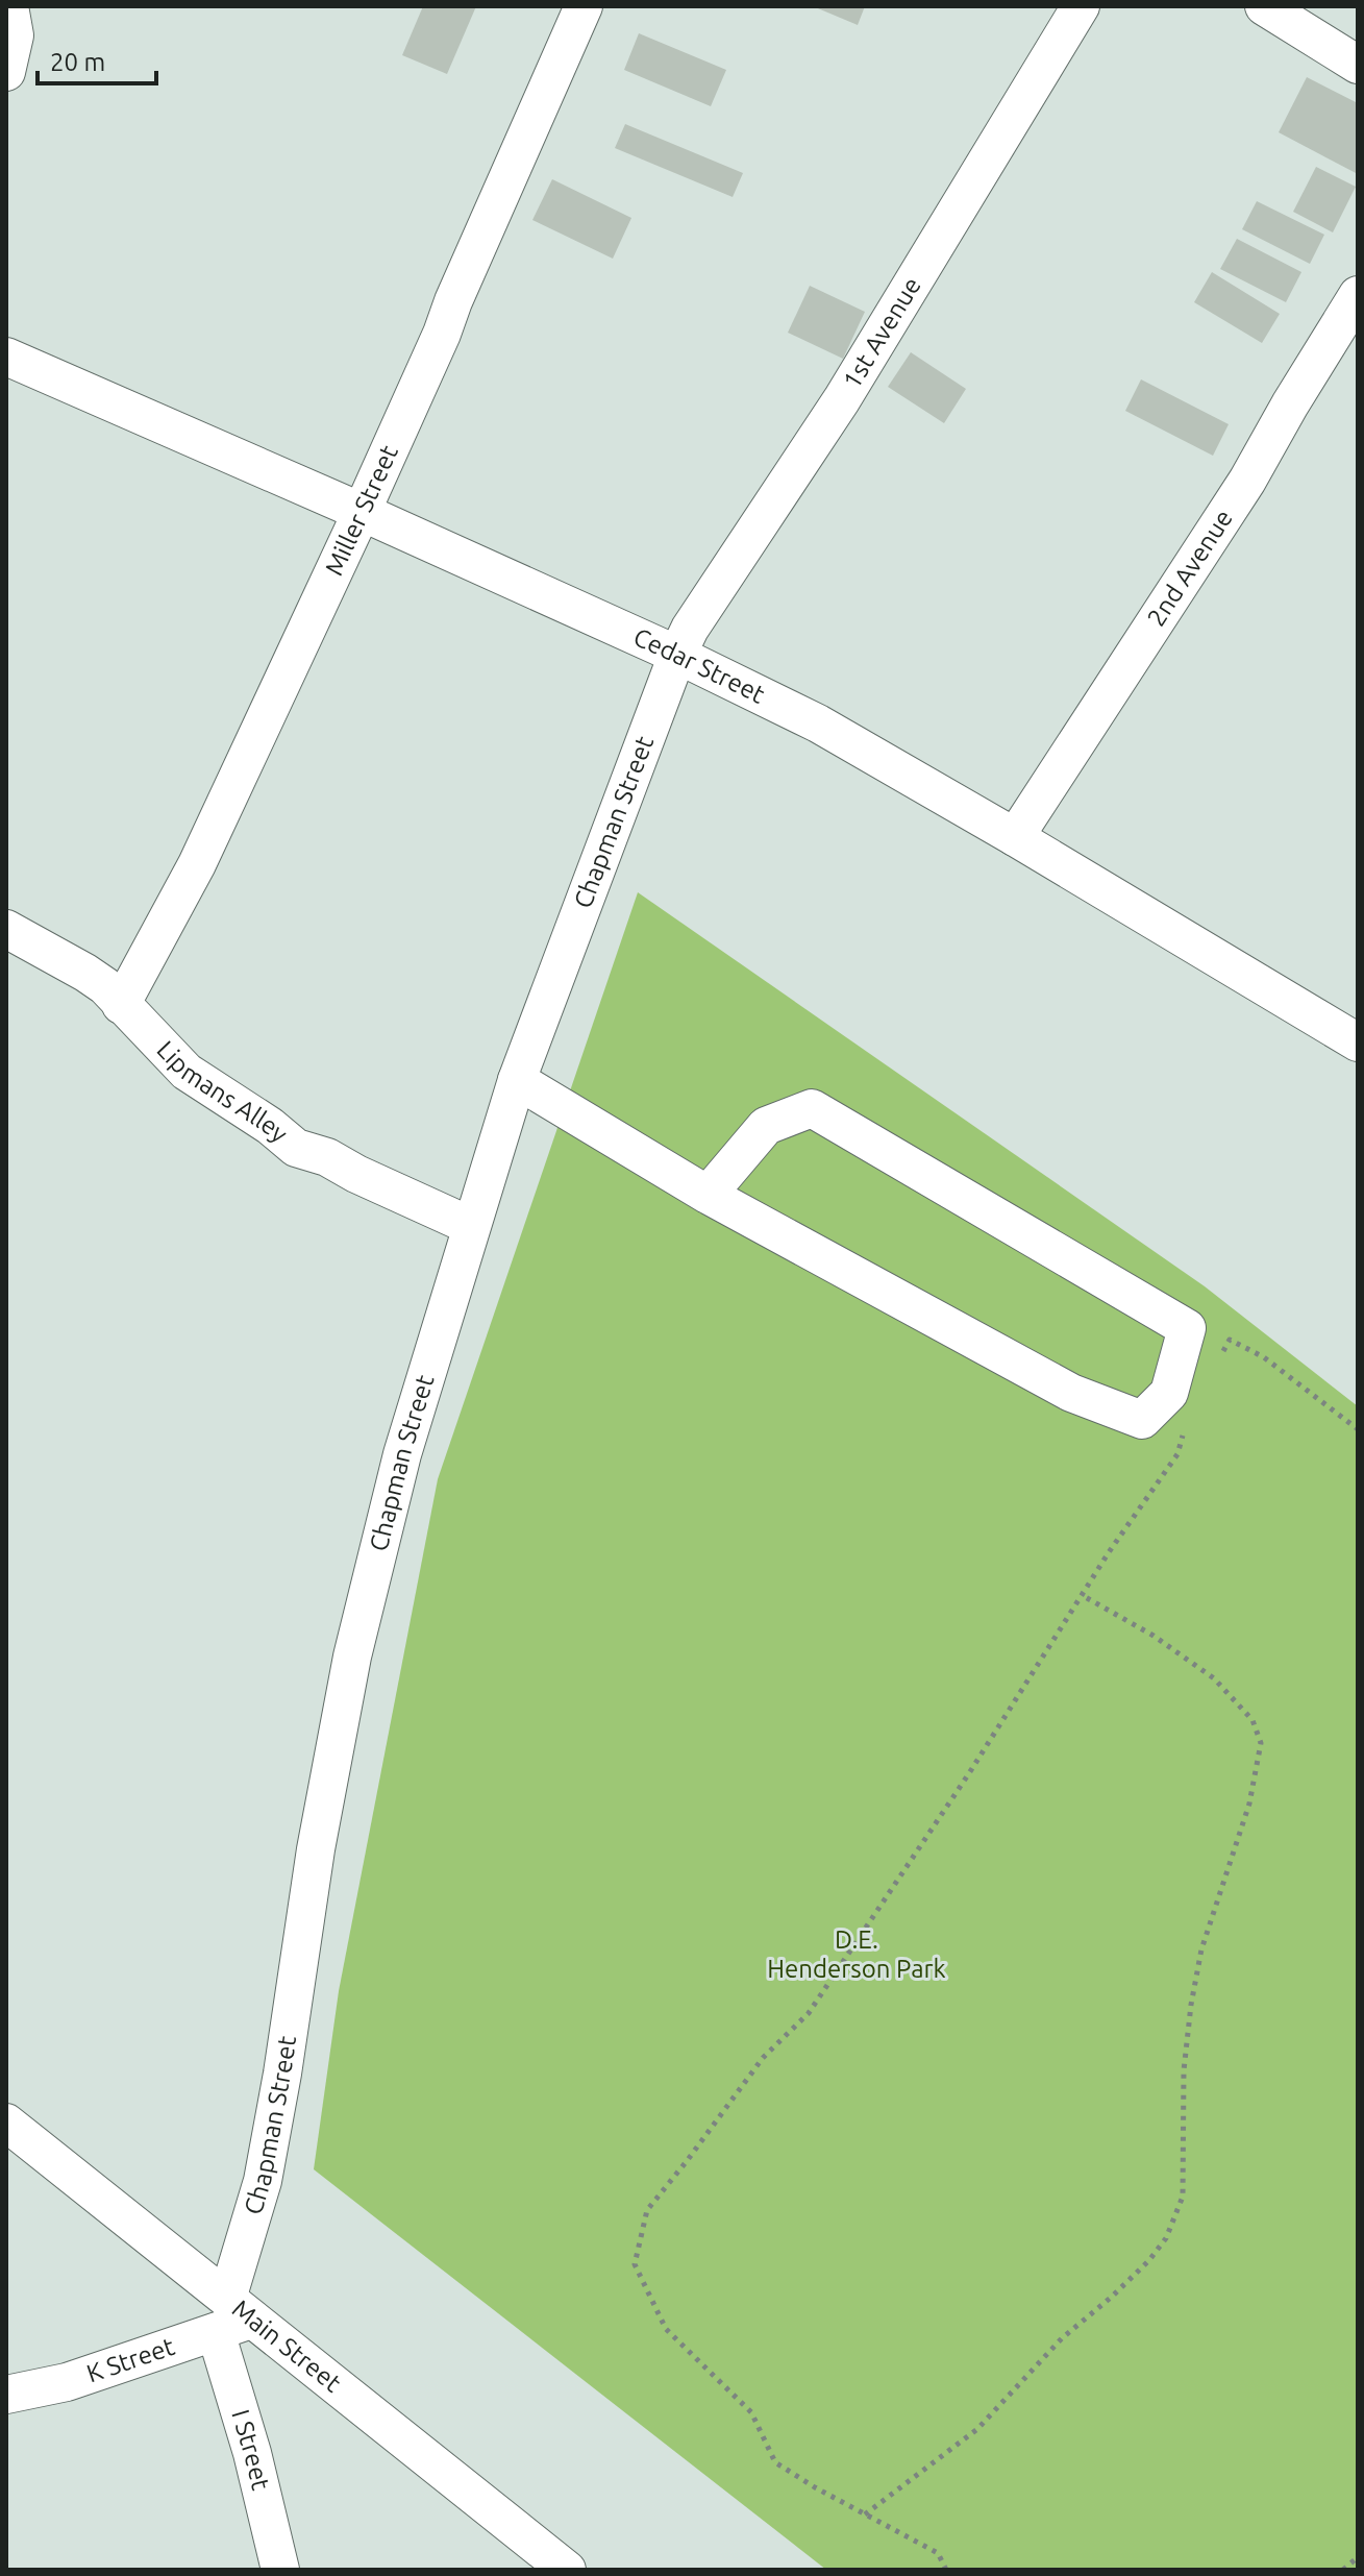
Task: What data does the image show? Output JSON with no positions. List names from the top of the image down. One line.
{"streets":{"street":["1st Avenue","Miller Street","2nd Avenue","Cedar Street","Chapman Street","Lipmans Alley","Main Street","K Street","I Street"]},"crossings":[["1st Avenue","Cedar Street"],["1st Avenue","Chapman Street"],["Miller Street","Cedar Street"],["Miller Street","Lipmans Alley"],["2nd Avenue","Cedar Street"],["Cedar Street","Chapman Street"],["Chapman Street","Lipmans Alley"],["Chapman Street","Main Street"],["Chapman Street","K Street"],["Chapman Street","I Street"],["Main Street","K Street"],["Main Street","I Street"],["K Street","I Street"]],"parks":["D.E. Henderson Park"],"scale_bar":"20 m"}
